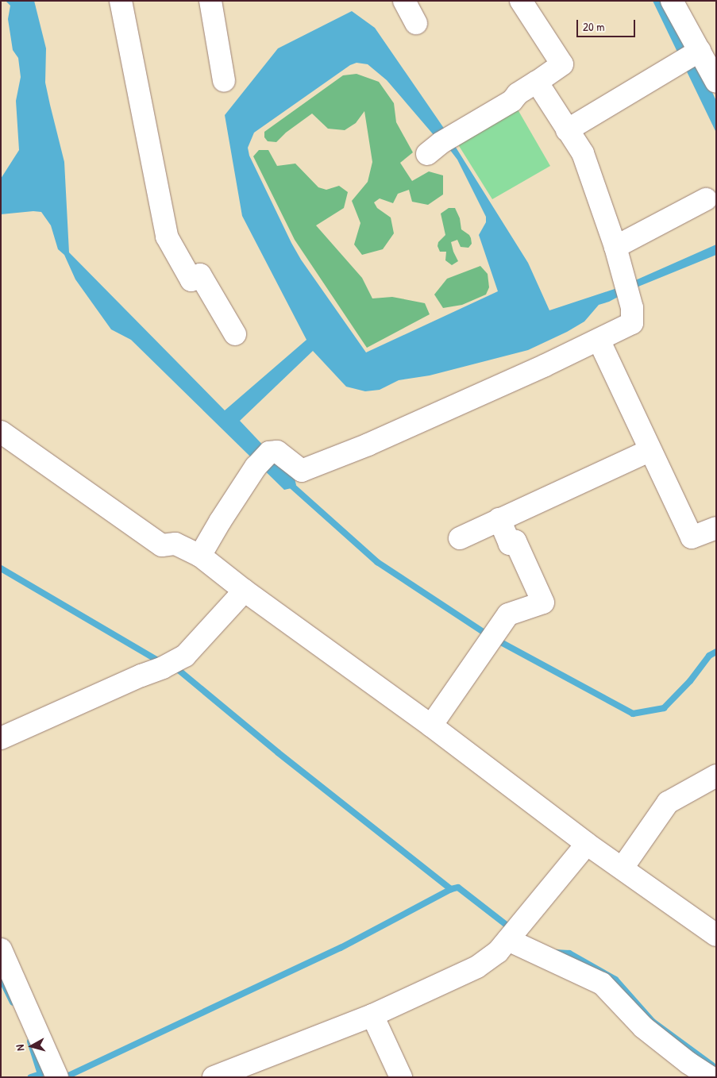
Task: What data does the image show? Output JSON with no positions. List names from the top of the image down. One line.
{"scale_bar":"20 m","north":"left"}
